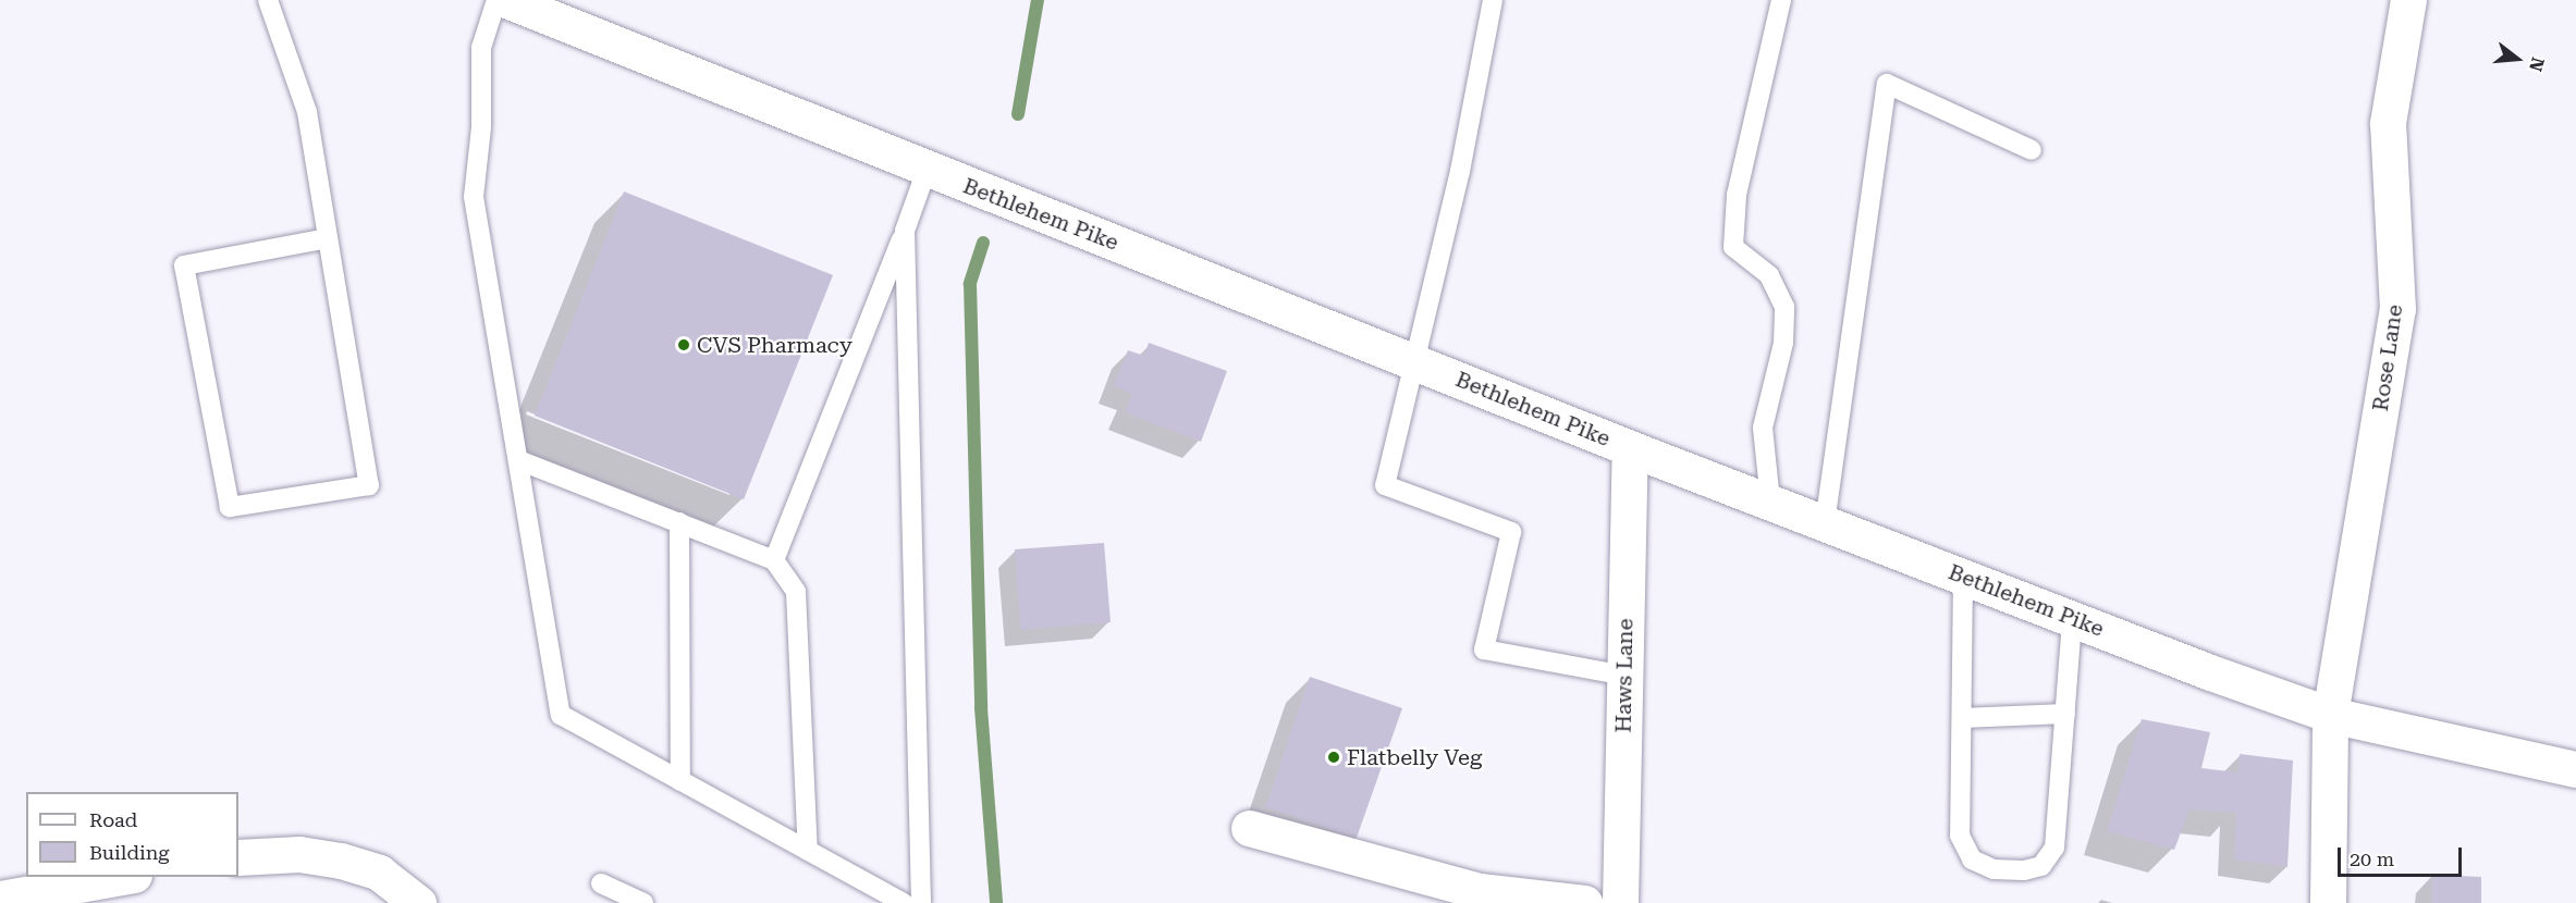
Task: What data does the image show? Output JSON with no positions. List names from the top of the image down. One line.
{"streets":{"main road":["Bethlehem Pike","Rose Lane","Haws Lane"]},"crossings":[["Bethlehem Pike","Rose Lane"],["Bethlehem Pike","Haws Lane"]],"places":["CVS Pharmacy","Flatbelly Veg"],"legend":["Road","Building"],"scale_bar":"20 m","north":"right"}
